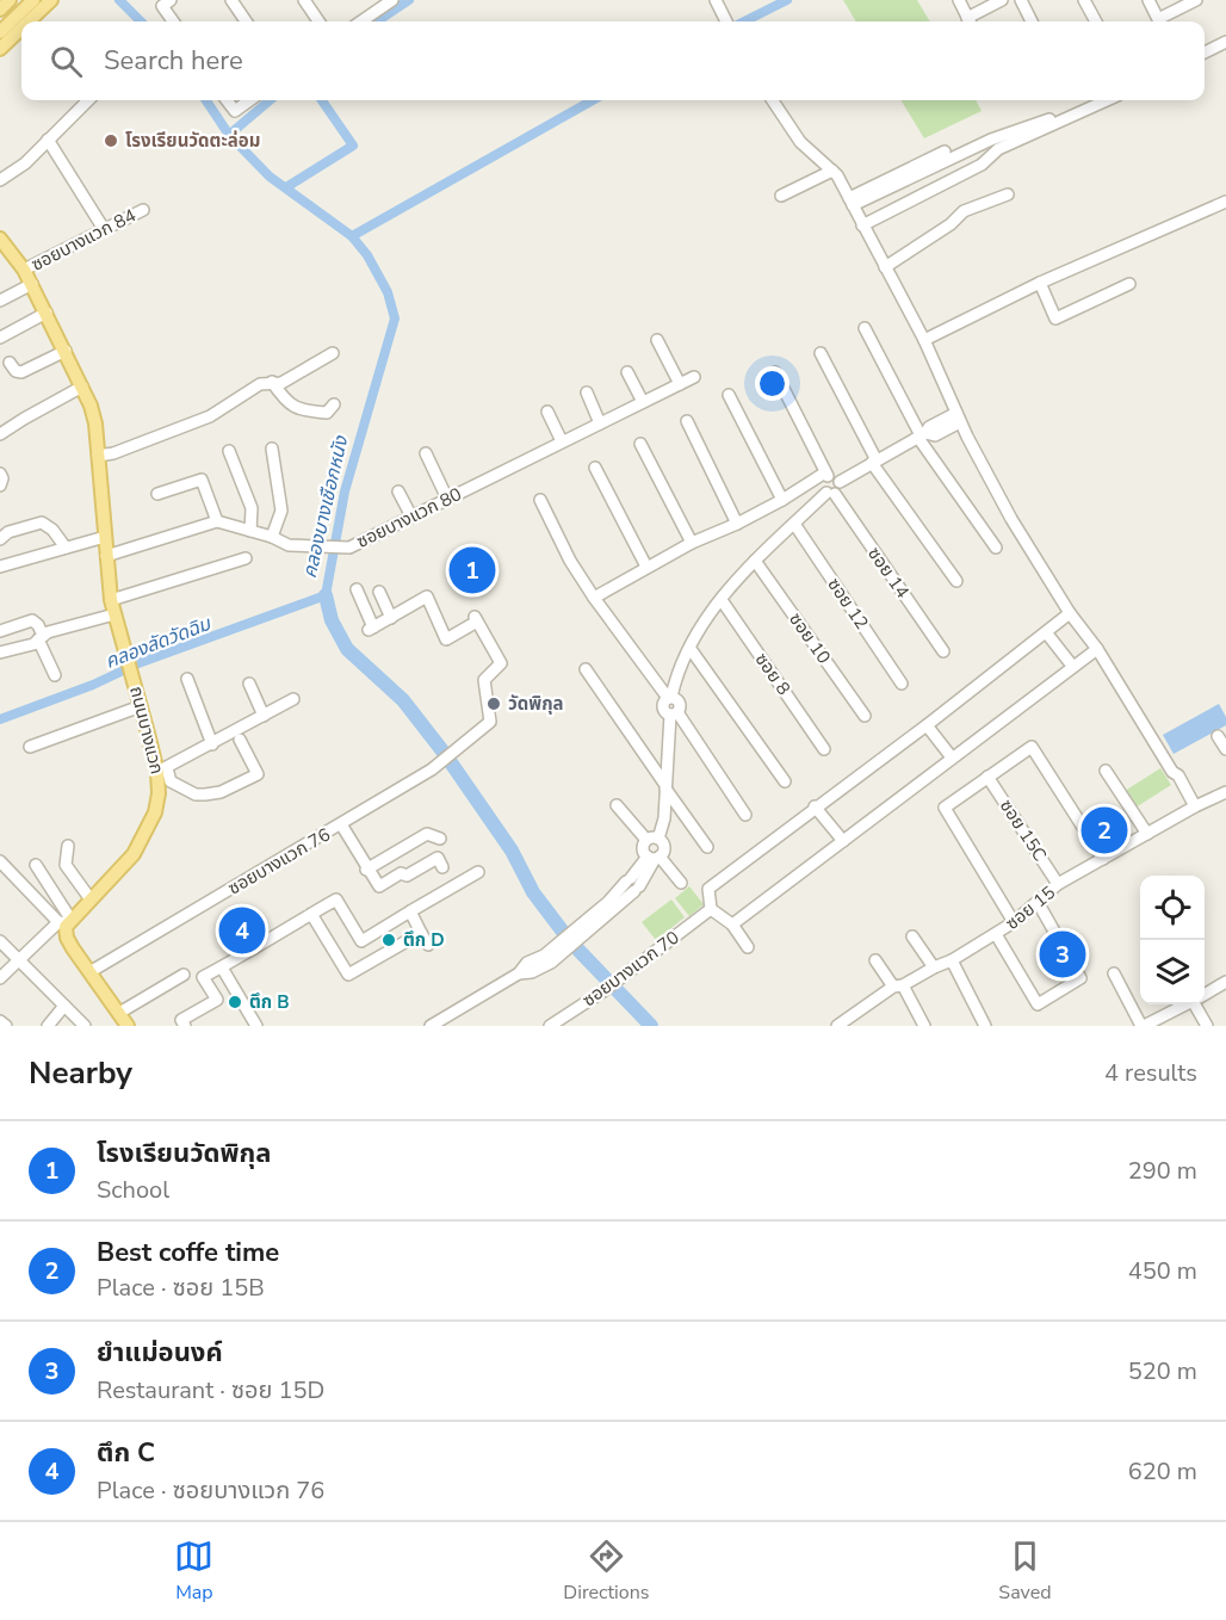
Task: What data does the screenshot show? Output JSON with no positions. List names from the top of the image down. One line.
{"streets":{"main road":["ถนนบางแวก"],"street":["ซอยบางแวก 84","ซอยบางแวก 80","ซอย 14","ซอย 12","ซอย 10","ซอย 8","ซอย 15C","ซอยบางแวก 76","ซอย 15","ซอยบางแวก 70"]},"crossings":[["ซอยบางแวก 84","ถนนบางแวก"],["ซอย 15C","ซอย 15"]],"water":["คลองบางเชือกหนัง","คลองลัดวัดฉิม"],"places":["โรงเรียนวัดตะล่อม","วัดพิกุล","ตึก D","ตึก B"],"page":{"search":"Search here","pins":["1","2","4","3"],"heading":["Nearby","4 results"],"list":[{"mark":"1","name":"โรงเรียนวัดพิกุล","note":"School","value":"290 m"},{"mark":"2","name":"Best coffe time","note":"Place · ซอย 15B","value":"450 m"},{"mark":"3","name":"ยำแม่อนงค์","note":"Restaurant · ซอย 15D","value":"520 m"},{"mark":"4","name":"ตึก C","note":"Place · ซอยบางแวก 76","value":"620 m"}],"nav":["Map","Directions","Saved"]}}
